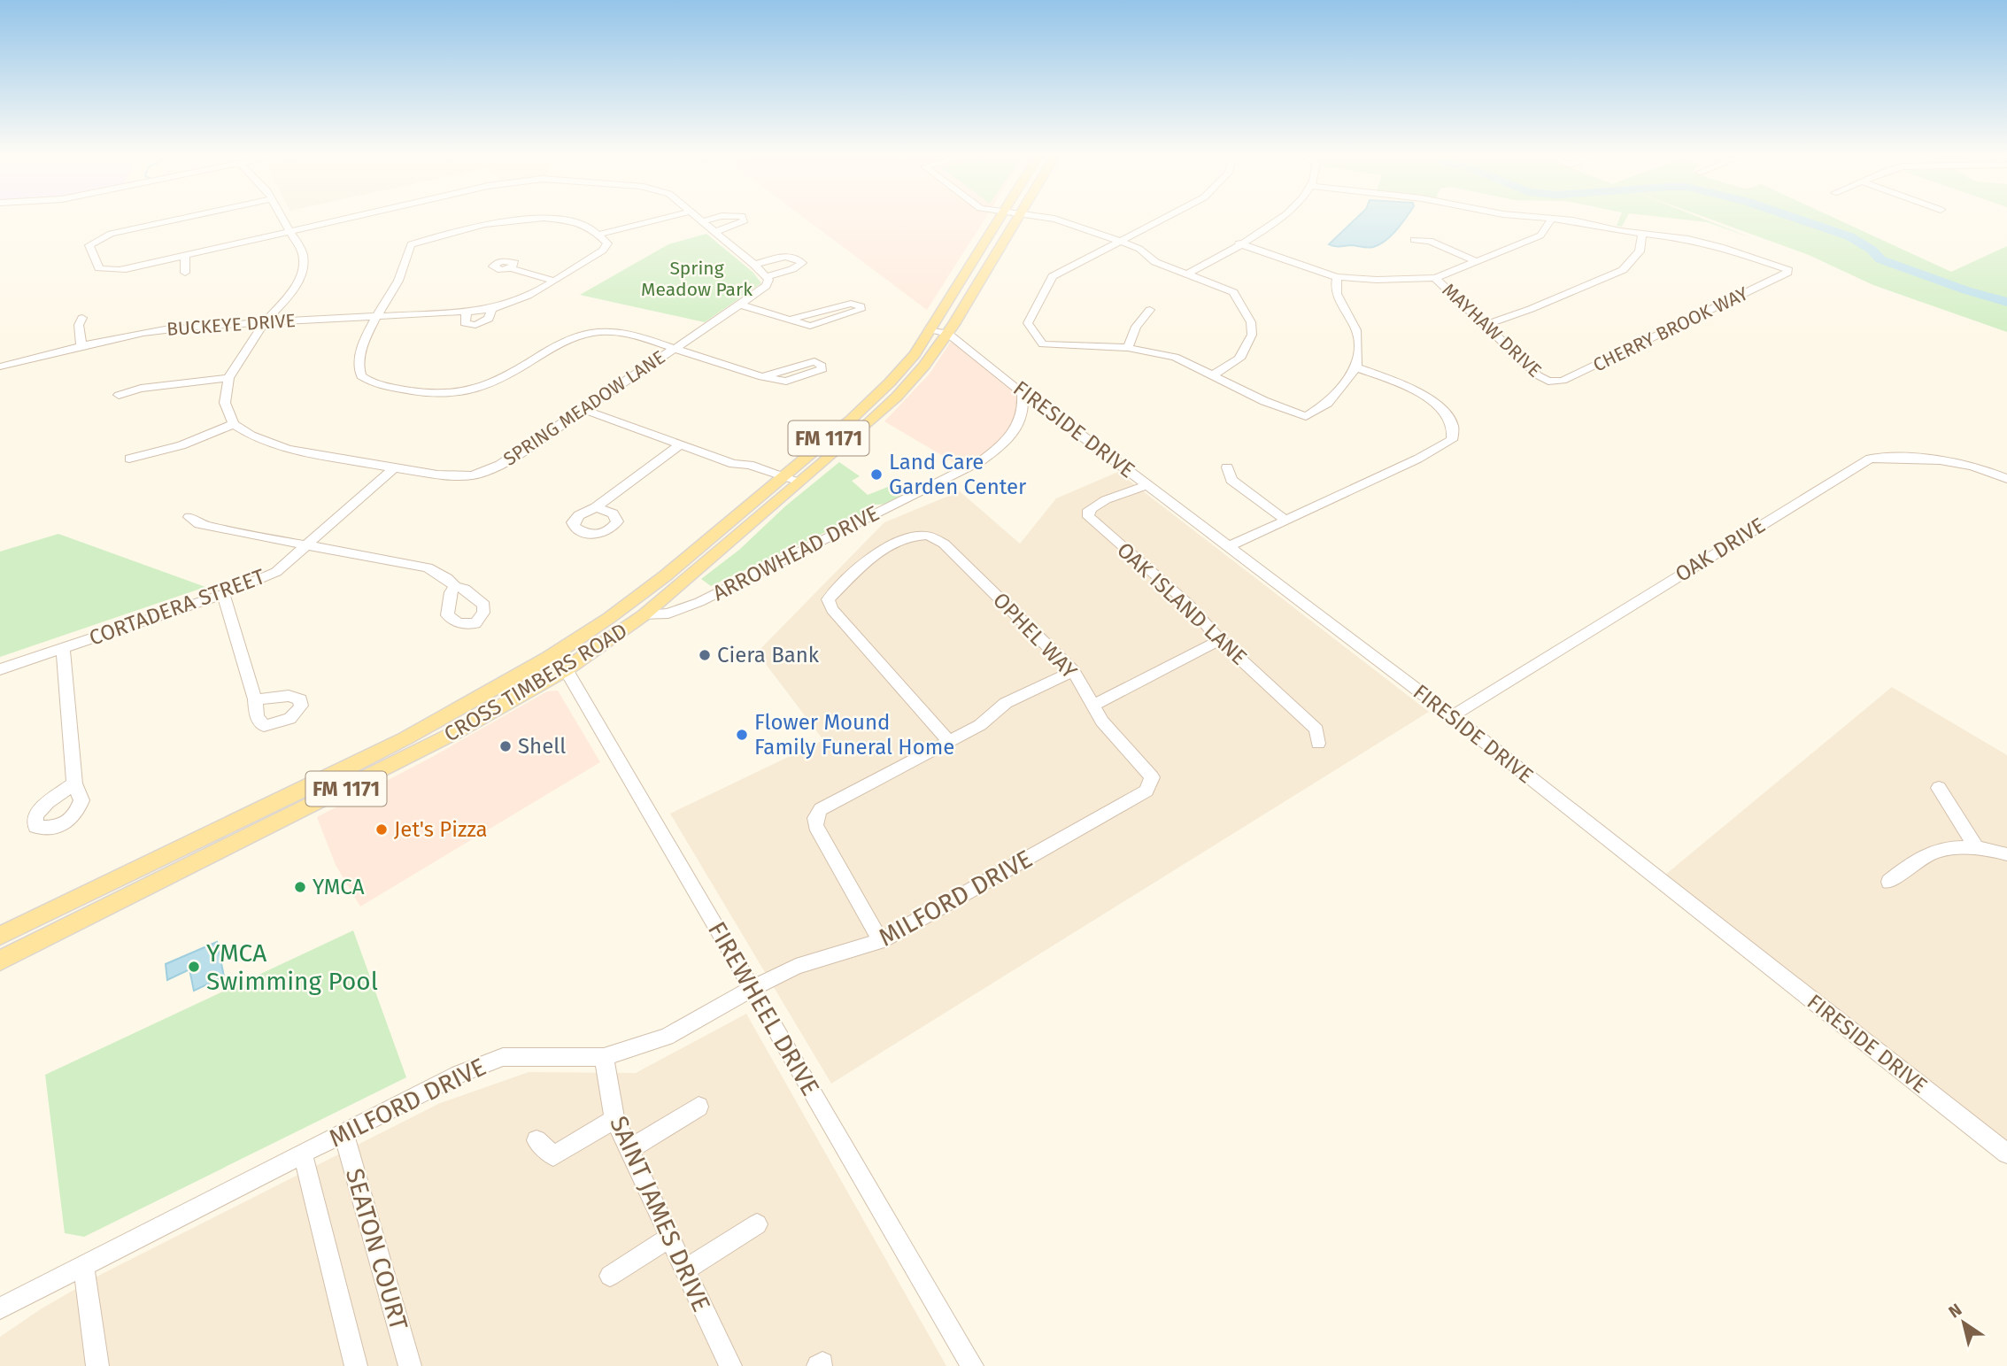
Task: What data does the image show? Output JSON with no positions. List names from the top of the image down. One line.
{"streets":{"main road":["FM 1171","CROSS TIMBERS ROAD"],"street":["BUCKEYE DRIVE","CHERRY BROOK WAY","MAYHAW DRIVE","SPRING MEADOW LANE","FIRESIDE DRIVE","OAK DRIVE","ARROWHEAD DRIVE","OAK ISLAND LANE","CORTADERA STREET","OPHEL WAY","MILFORD DRIVE","FIREWHEEL DRIVE","SAINT JAMES DRIVE","SEATON COURT"]},"crossings":[["CHERRY BROOK WAY","MAYHAW DRIVE"],["SPRING MEADOW LANE","CORTADERA STREET"],["FIRESIDE DRIVE","OAK DRIVE"],["FIRESIDE DRIVE","ARROWHEAD DRIVE"],["FIRESIDE DRIVE","OAK ISLAND LANE"],["FIRESIDE DRIVE","CROSS TIMBERS ROAD"],["ARROWHEAD DRIVE","CROSS TIMBERS ROAD"],["OPHEL WAY","MILFORD DRIVE"],["CROSS TIMBERS ROAD","FIREWHEEL DRIVE"],["MILFORD DRIVE","FIREWHEEL DRIVE"],["MILFORD DRIVE","SAINT JAMES DRIVE"],["MILFORD DRIVE","SEATON COURT"]],"parks":["Spring Meadow Park"],"places":["Land Care Garden Center","Ciera Bank","Flower Mound Family Funeral Home","Shell","Jet's Pizza","YMCA","YMCA Swimming Pool"],"north":"top left"}
